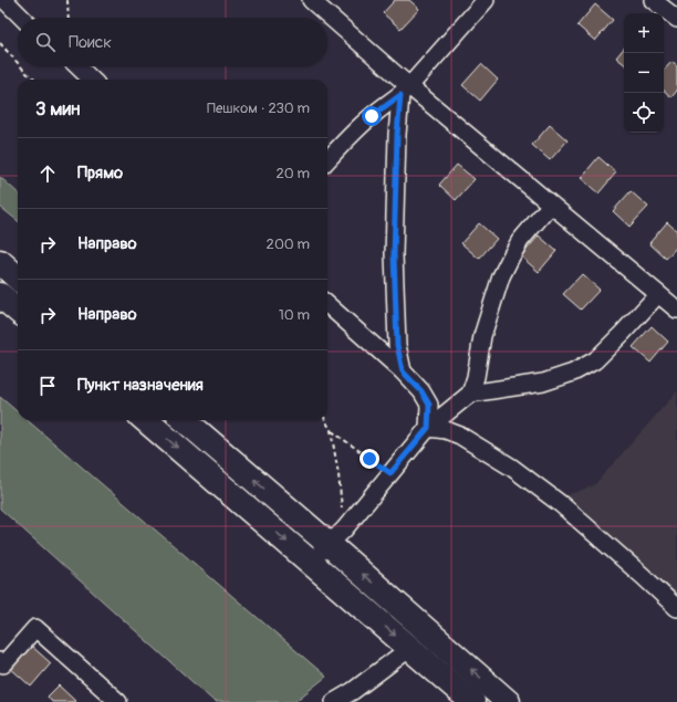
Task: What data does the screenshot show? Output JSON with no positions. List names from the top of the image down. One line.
{"page":{"map_buttons":["+","−"],"search":"Поиск","heading":["3 мин","Пешком · 230 m"],"list":[["Прямо","20 m"],["Направо","200 m"],["Направо","10 m"],"Пункт назначения"]}}
